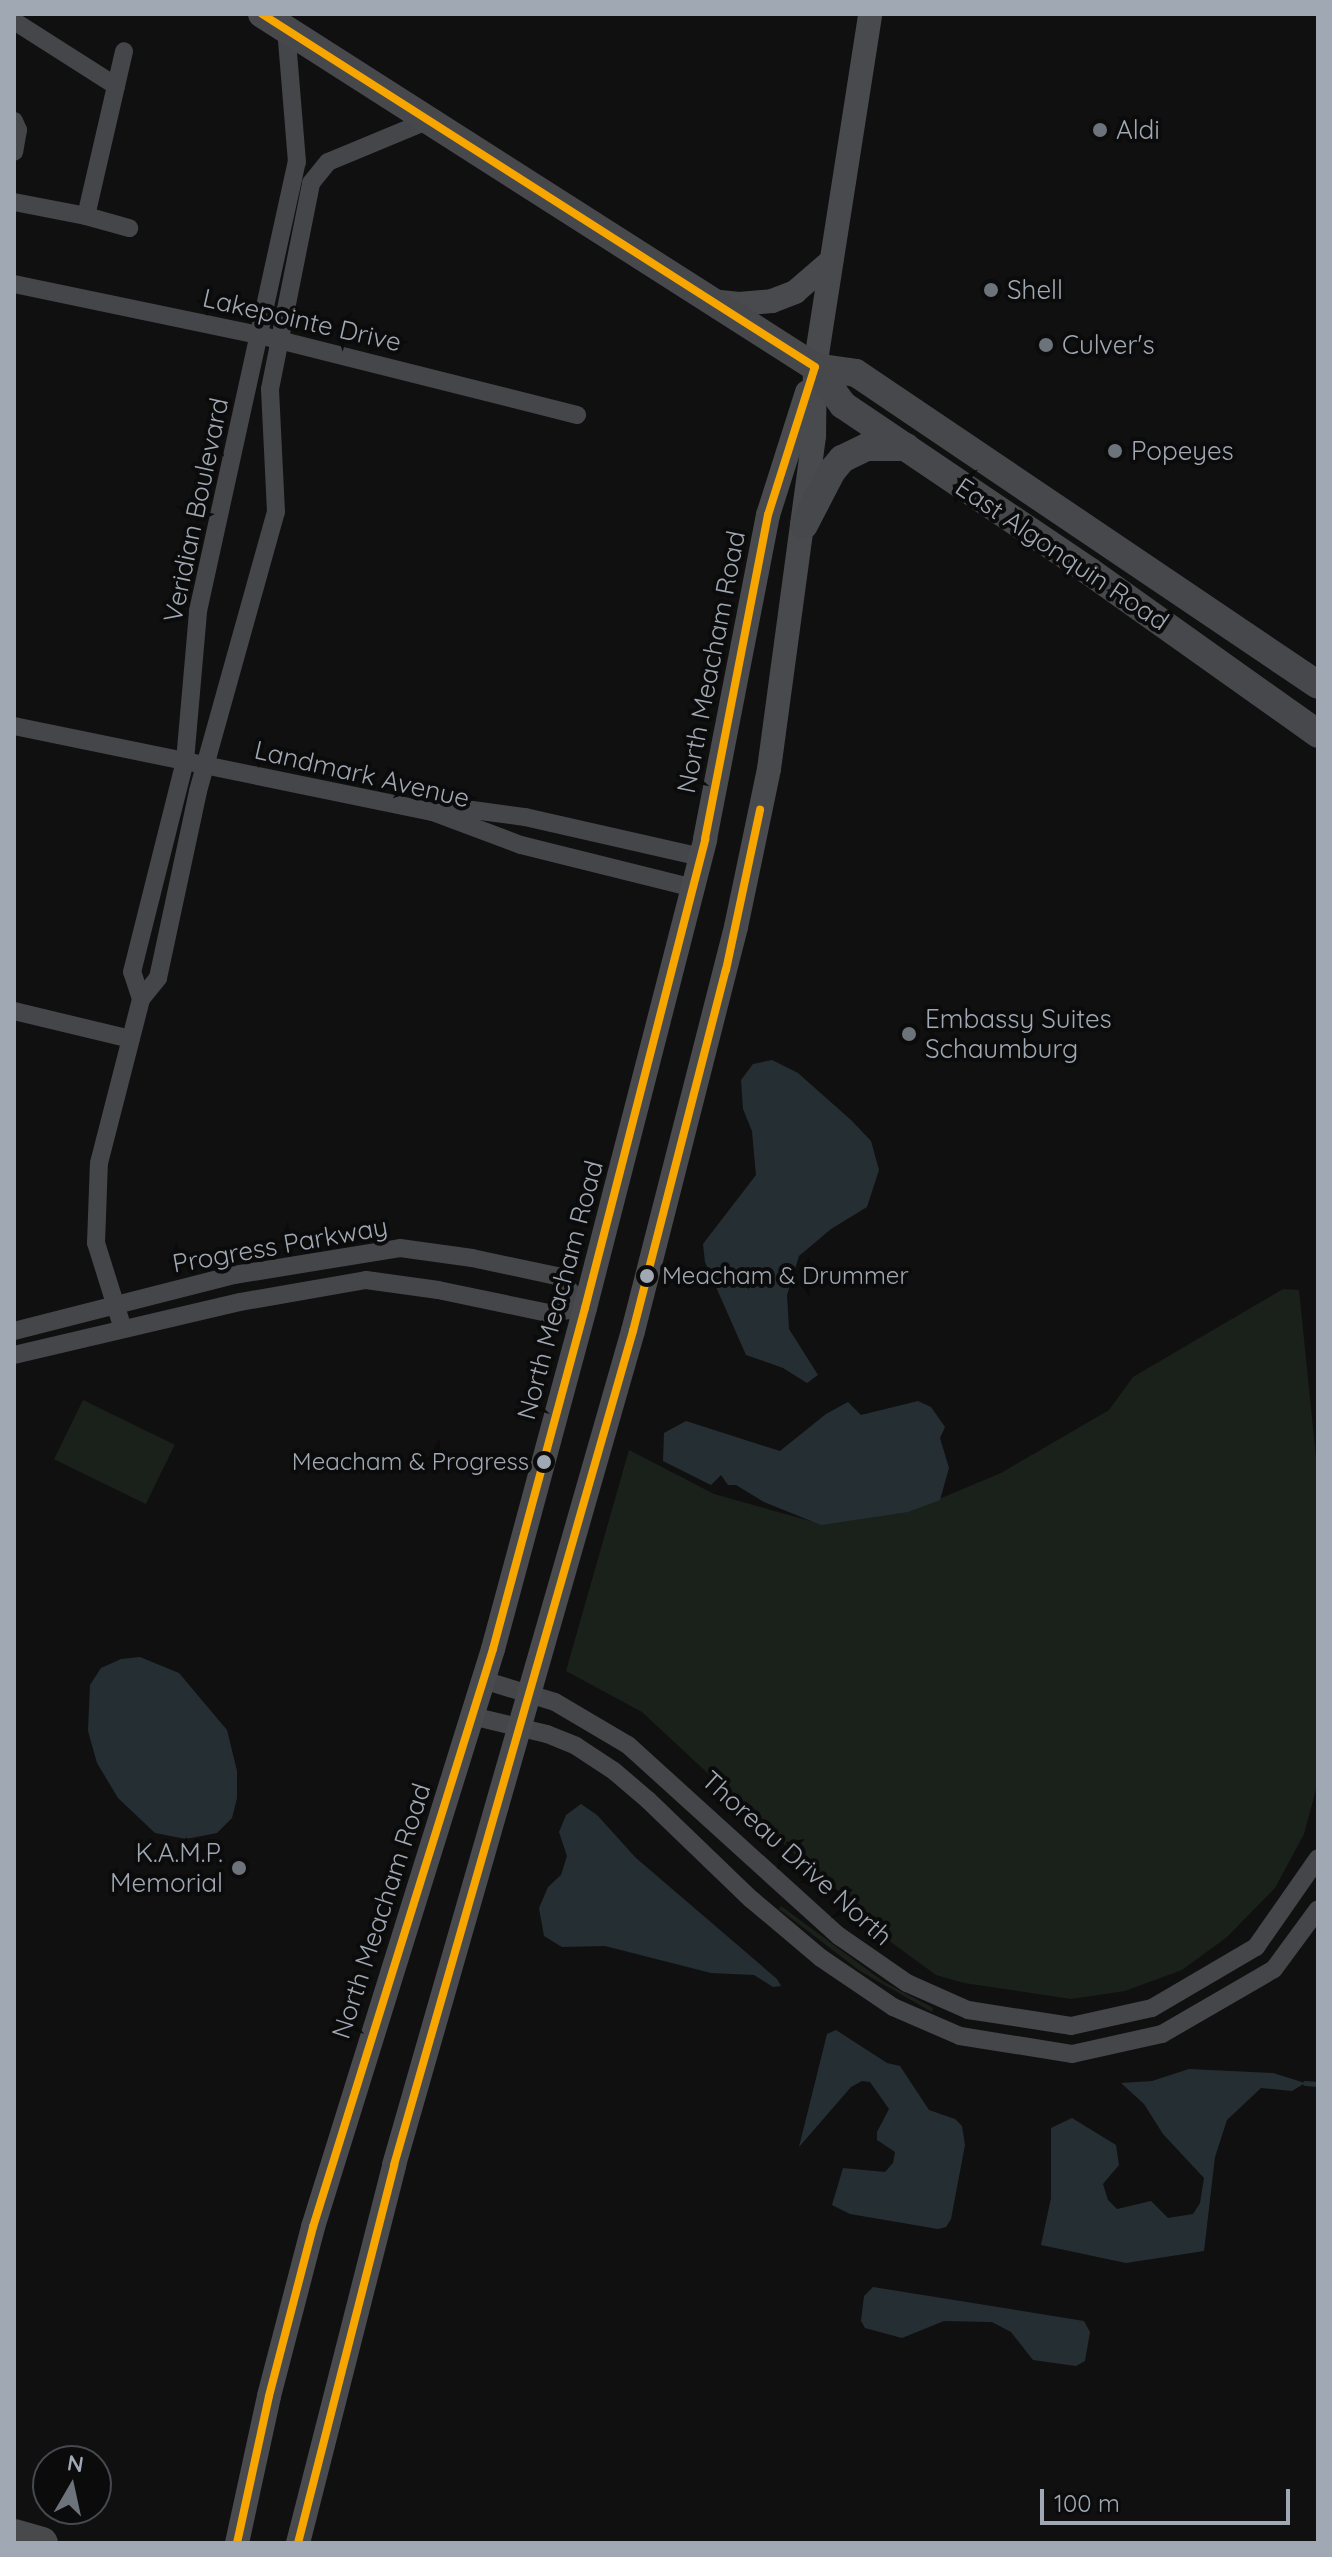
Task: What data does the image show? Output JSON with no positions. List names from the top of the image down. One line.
{"streets":{"main road":["East Algonquin Road","North Meacham Road"],"street":["Lakepointe Drive","Veridian Boulevard","Landmark Avenue","Progress Parkway","Thoreau Drive North"]},"crossings":[["Lakepointe Drive","Veridian Boulevard"],["Veridian Boulevard","East Algonquin Road"],["Veridian Boulevard","Landmark Avenue"],["Veridian Boulevard","Progress Parkway"],["East Algonquin Road","North Meacham Road"],["North Meacham Road","Landmark Avenue"],["North Meacham Road","Progress Parkway"],["North Meacham Road","Thoreau Drive North"]],"places":["Aldi","Shell","Culver's","Popeyes","Embassy Suites Schaumburg","Meacham & Drummer","Meacham & Progress","K.A.M.P. Memorial"],"scale_bar":"100 m","north":"top"}
